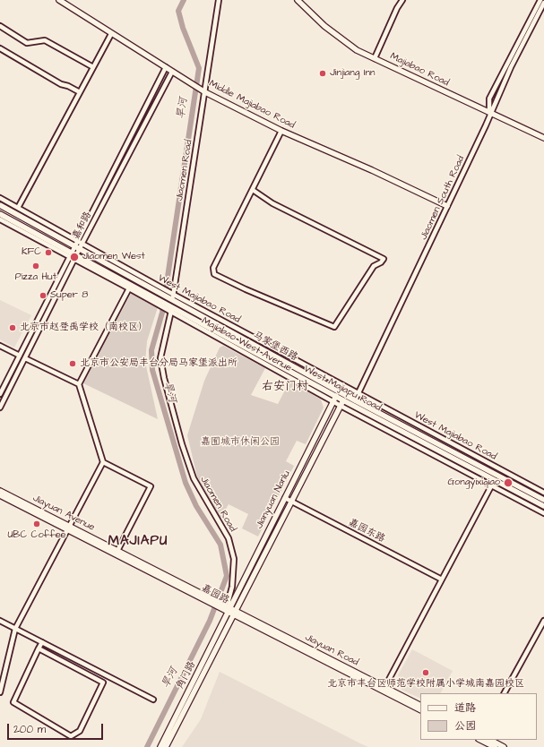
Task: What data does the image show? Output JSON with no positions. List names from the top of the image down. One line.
{"streets":{"main road":["Majiabao Road","Middle Majiabao Road","马家堡西路","West Majiapu Road","Jianyuan Nanlu","Jiayuan Avenue","嘉园路","Jiayuan Road","角门路"],"street":["Jiaomen Road","Jiaomen South Road","嘉和路","West Majiabao Road","Majiabao West Avenue","嘉园东路"]},"crossings":[["Majiabao Road","Jiaomen South Road"],["Middle Majiabao Road","Jiaomen Road"],["Middle Majiabao Road","Jiaomen South Road"],["Middle Majiabao Road","嘉和路"],["Jiaomen Road","West Majiabao Road"],["Jiaomen Road","Majiabao West Avenue"],["Jiaomen Road","马家堡西路"],["Jiaomen Road","West Majiapu Road"],["Jiaomen Road","Jianyuan Nanlu"],["Jiaomen Road","Jiayuan Avenue"],["Jiaomen Road","嘉园路"],["Jiaomen Road","Jiayuan Road"],["Jiaomen Road","角门路"],["Jiaomen South Road","West Majiabao Road"],["Jiaomen South Road","马家堡西路"],["嘉和路","West Majiabao Road"],["嘉和路","Majiabao West Avenue"],["嘉和路","马家堡西路"],["嘉和路","West Majiapu Road"],["West Majiabao Road","马家堡西路"],["Majiabao West Avenue","West Majiapu Road"],["Majiabao West Avenue","Jianyuan Nanlu"],["West Majiapu Road","Jianyuan Nanlu"],["Jianyuan Nanlu","Jiayuan Avenue"],["Jianyuan Nanlu","嘉园东路"],["Jianyuan Nanlu","嘉园路"],["Jianyuan Nanlu","Jiayuan Road"],["Jianyuan Nanlu","角门路"],["Jiayuan Avenue","嘉园路"],["Jiayuan Avenue","Jiayuan Road"],["Jiayuan Avenue","角门路"],["嘉园路","Jiayuan Road"],["嘉园路","角门路"],["Jiayuan Road","角门路"]],"districts":["右安门村","MAJIAPU"],"water":["旱河"],"parks":["嘉囿城市休闲公园"],"places":["Jinjiang Inn","KFC","Jiaomen West","Pizza Hut","Super 8","北京市赵登禹学校（南校区）","北京市公安局丰台分局马家堡派出所","Gongyixiqiao","UBC Coffee","北京市丰台区师范学校附属小学城南嘉园校区"],"legend":["道路","公园"],"scale_bar":"200 m"}
